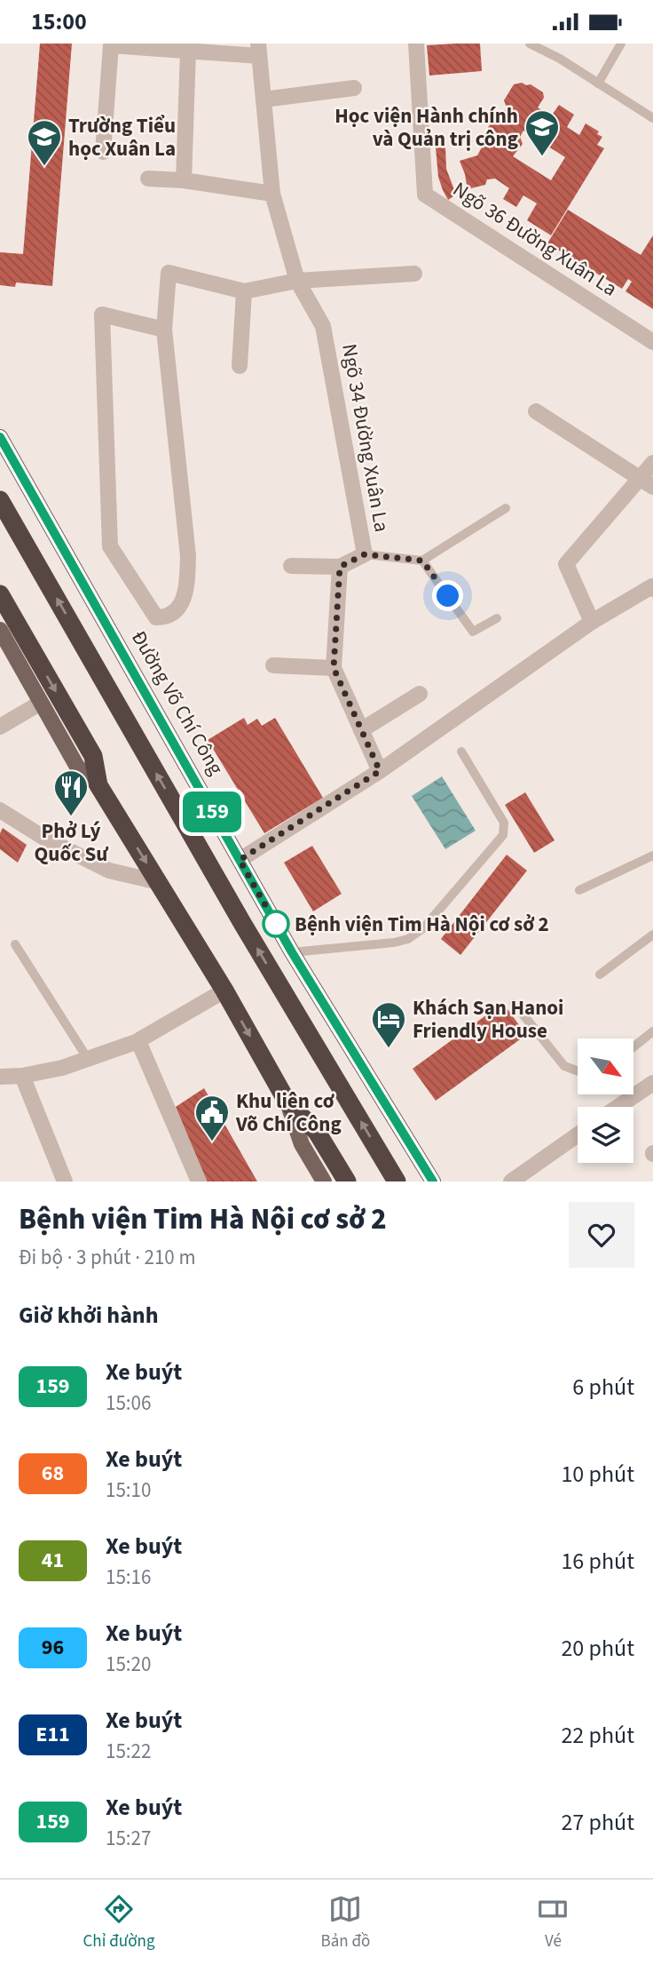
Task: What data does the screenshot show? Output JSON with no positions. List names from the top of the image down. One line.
{"streets":{"main road":["Đường Võ Chí Công"],"street":["Ngõ 36 Đường Xuân La","Ngõ 34 Đường Xuân La"]},"places":{"school or university":["Học viện Hành chính và Quản trị công","Trường Tiểu học Xuân La"],"restaurant":["Phở Lý Quốc Sư"],"other":["Bệnh viện Tim Hà Nội cơ sở 2"],"hotel":["Khách Sạn Hanoi Friendly House"],"public building":["Khu liên cơ Võ Chí Công"]},"lines":["bus line 159"],"north":"bottom right","page":{"status":"15:00","on_map":"159","heading":[["Bệnh viện Tim Hà Nội cơ sở 2","Đi bộ · 3 phút · 210 m"],"Giờ khởi hành"],"list":[{"mark":"159","name":"Xe buýt","note":"15:06","value":"6 phút"},{"mark":"68","name":"Xe buýt","note":"15:10","value":"10 phút"},{"mark":"41","name":"Xe buýt","note":"15:16","value":"16 phút"},{"mark":"96","name":"Xe buýt","note":"15:20","value":"20 phút"},{"mark":"E11","name":"Xe buýt","note":"15:22","value":"22 phút"},{"mark":"159","name":"Xe buýt","note":"15:27","value":"27 phút"}],"tabs":["Chỉ đường","Bản đồ","Vé"]}}
